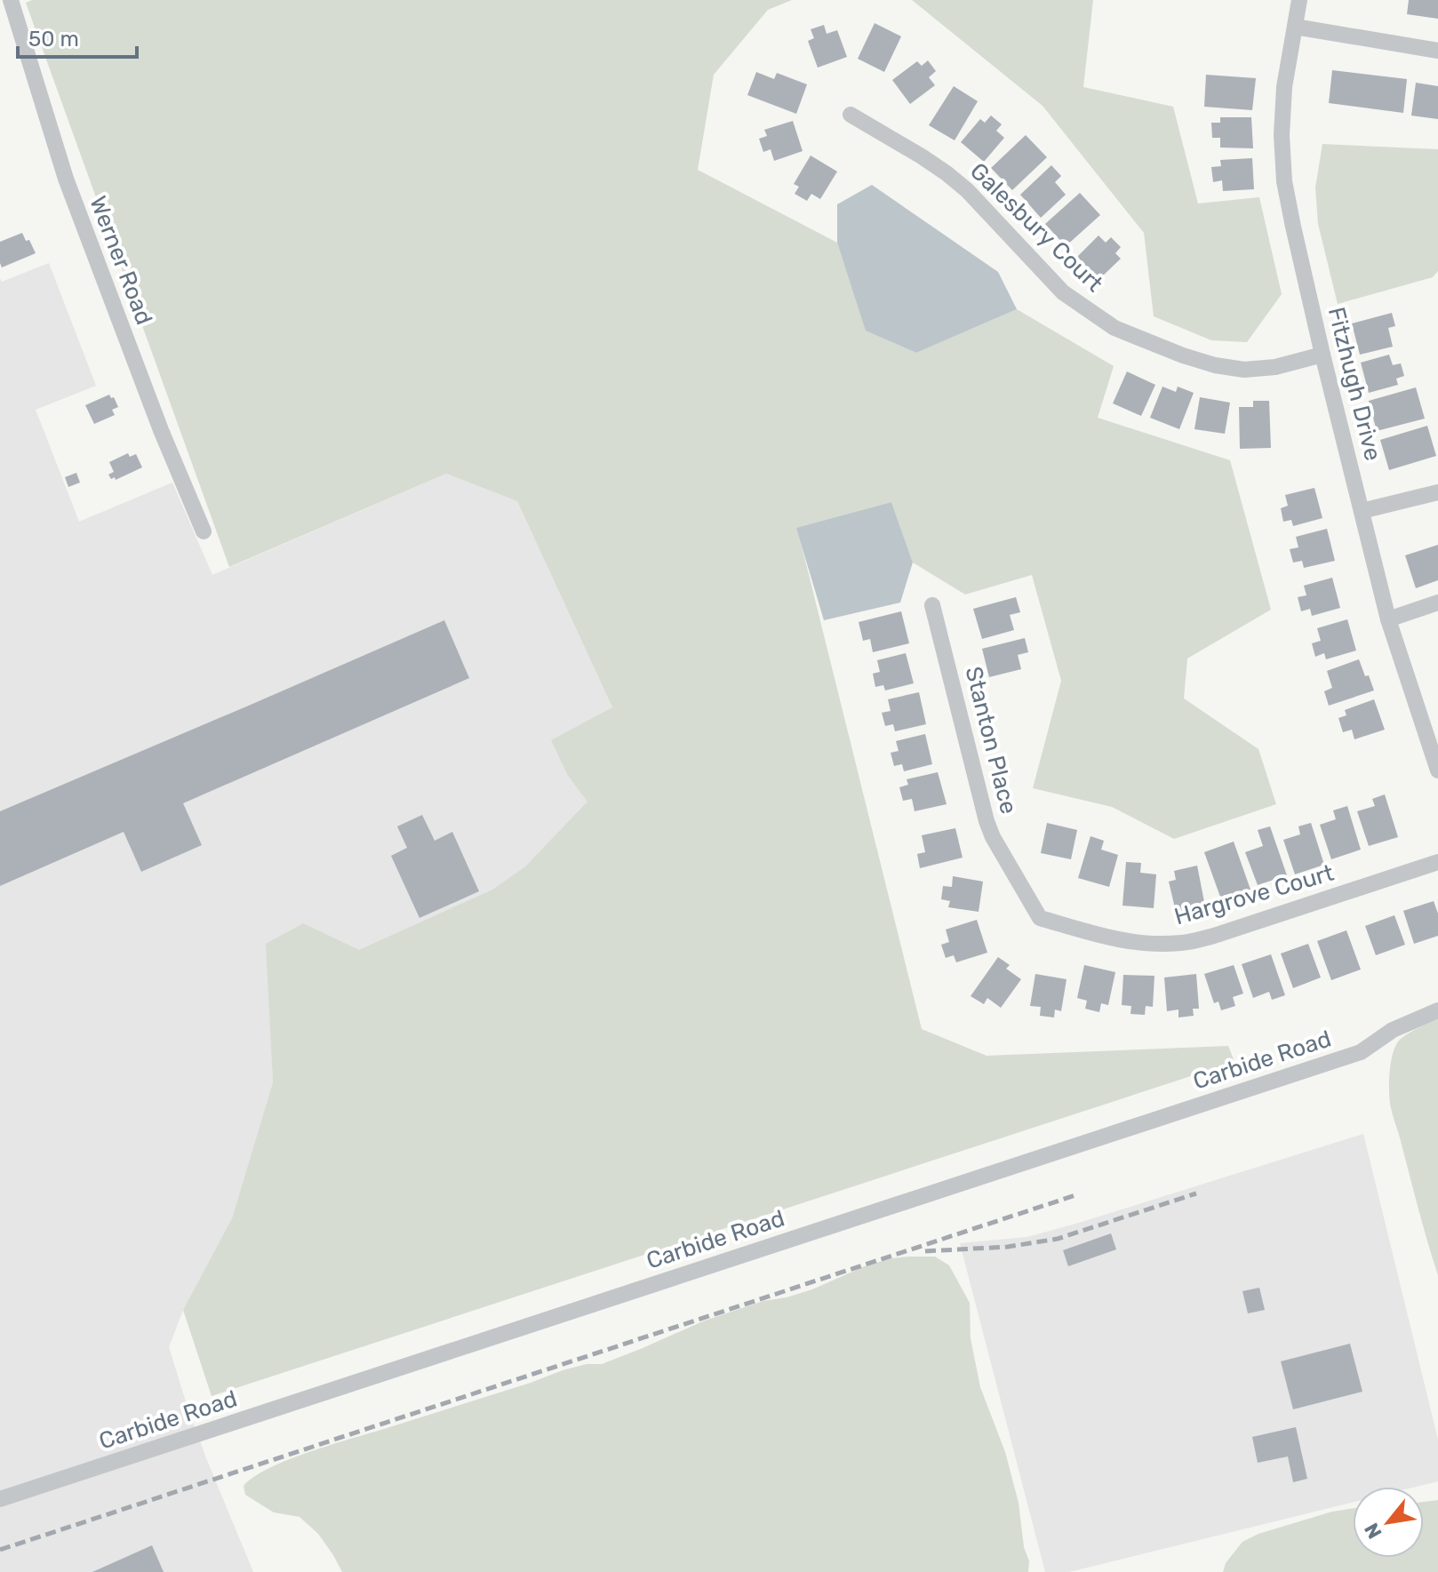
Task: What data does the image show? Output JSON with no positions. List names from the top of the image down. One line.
{"streets":{"street":["Galesbury Court","Werner Road","Fitzhugh Drive","Stanton Place","Hargrove Court","Carbide Road"]},"crossings":[["Galesbury Court","Fitzhugh Drive"],["Stanton Place","Hargrove Court"]],"scale_bar":"50 m","north":"bottom left"}
